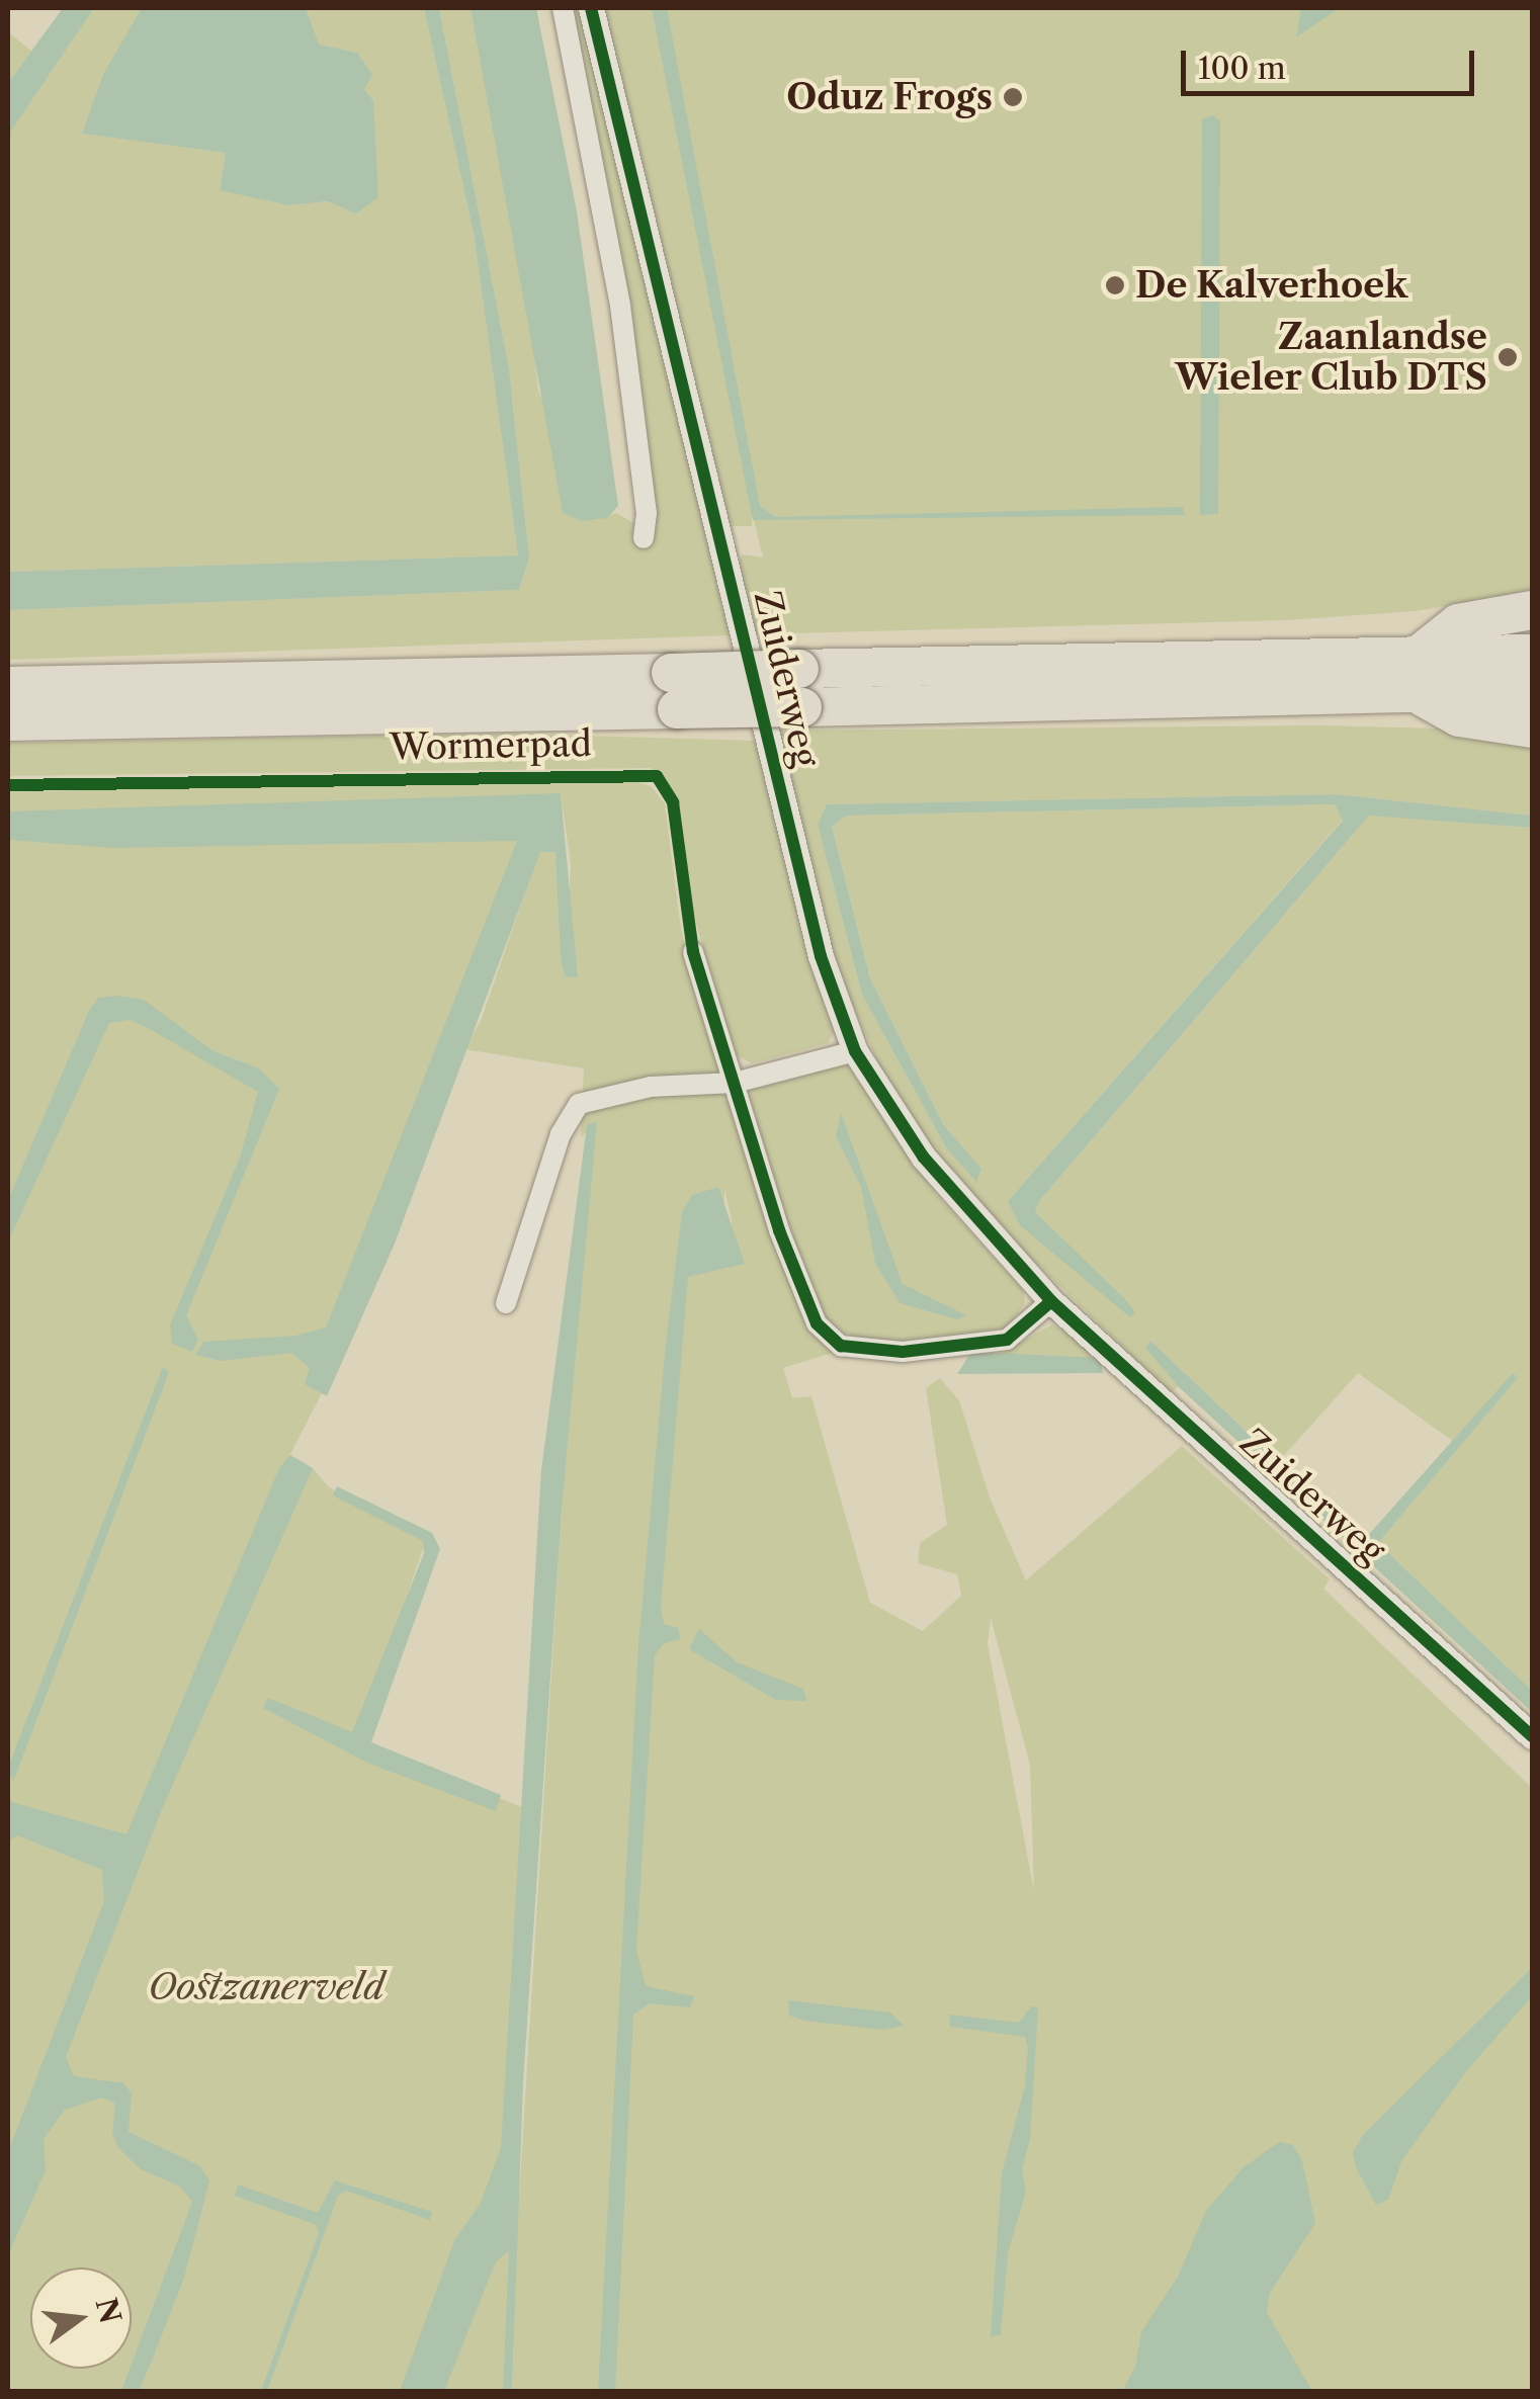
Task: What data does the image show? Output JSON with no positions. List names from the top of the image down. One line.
{"streets":{"street":["Zuiderweg"],"cycle path":["Wormerpad"]},"parks":["Oostzanerveld"],"places":["Oduz Frogs","De Kalverhoek","Zaanlandse Wieler Club DTS"],"scale_bar":"100 m","north":"right"}
